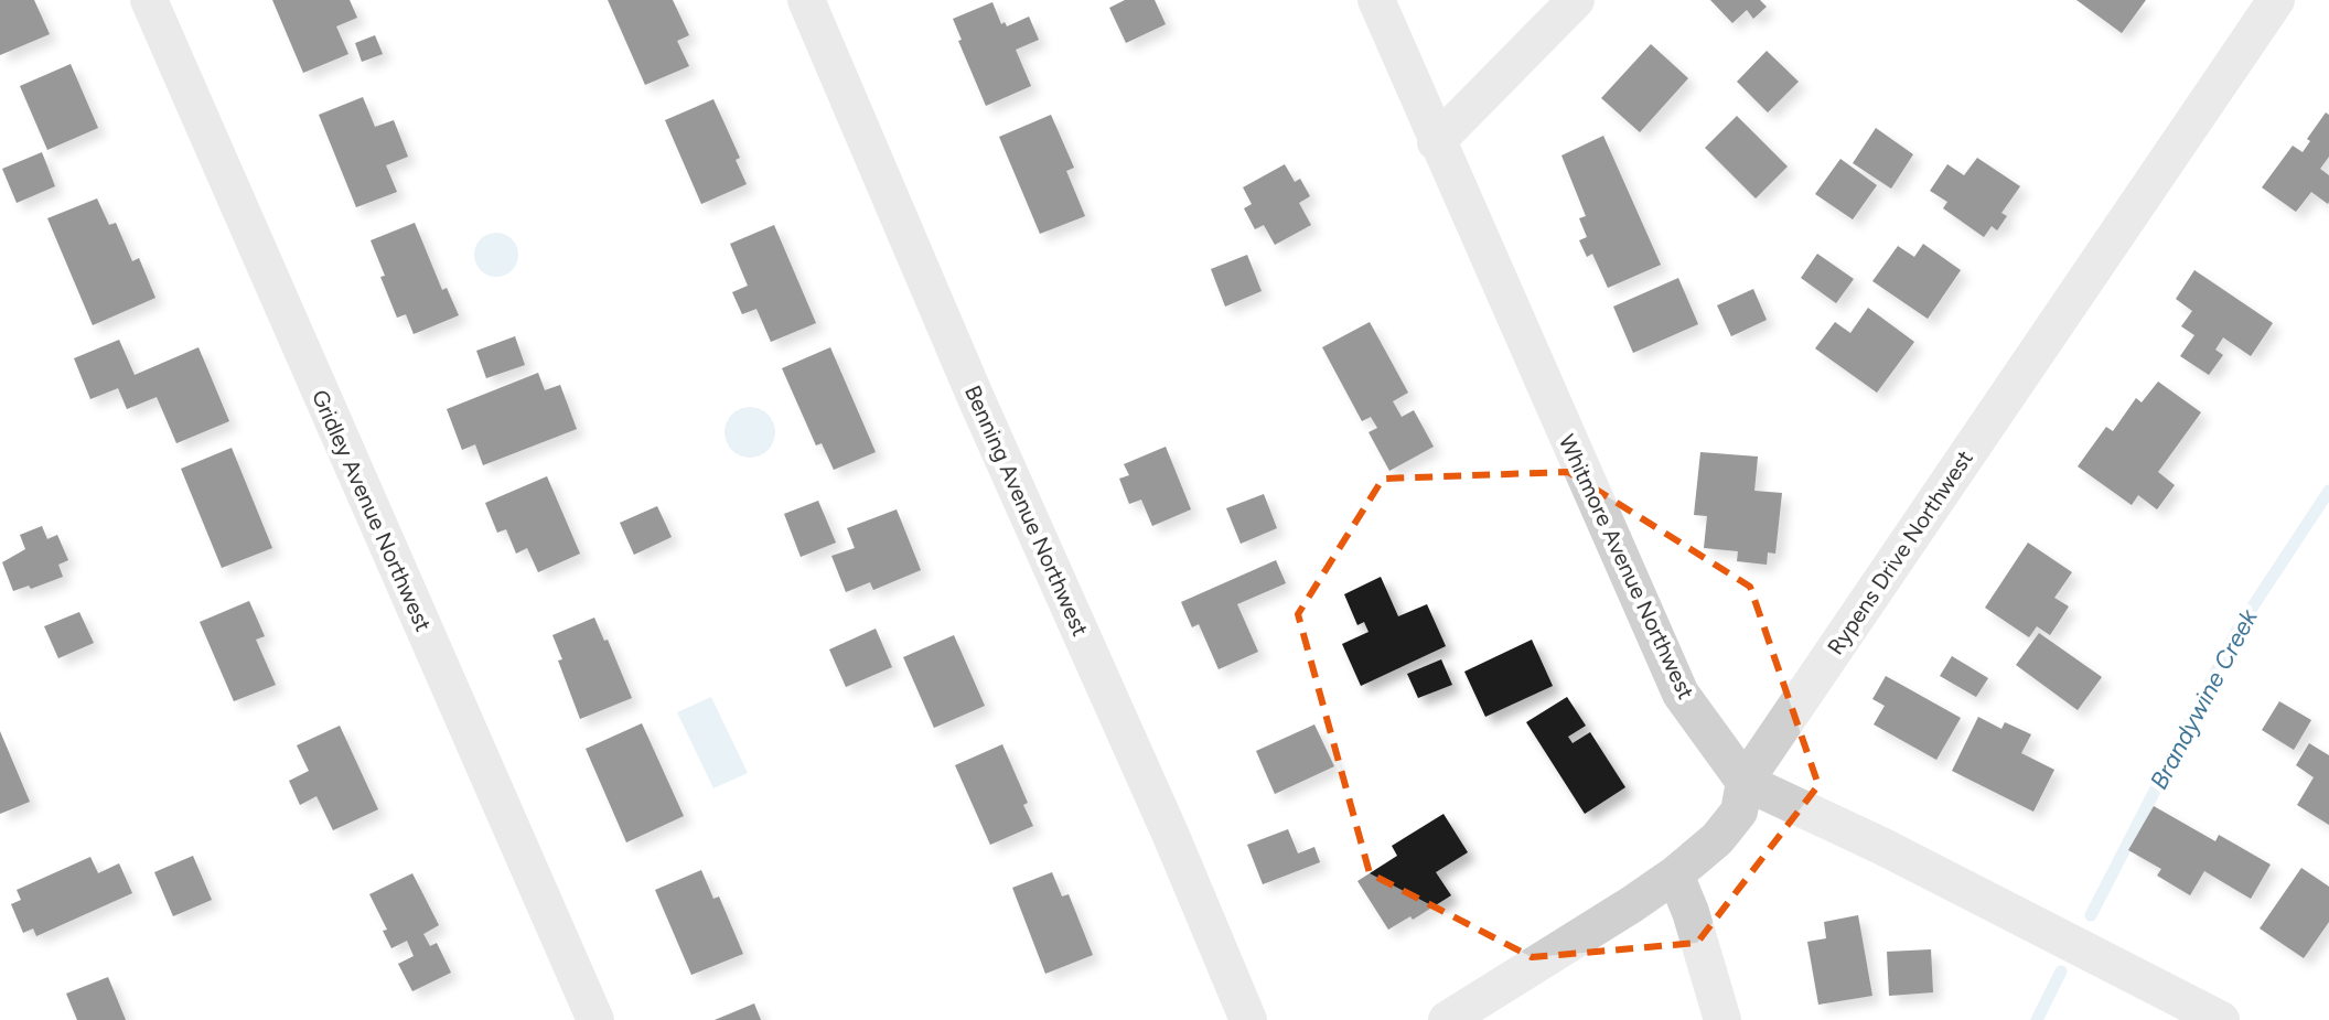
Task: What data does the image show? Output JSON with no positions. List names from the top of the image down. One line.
{"streets":{"street":["Gridley Avenue Northwest","Benning Avenue Northwest","Rypens Drive Northwest","Whitmore Avenue Northwest"]},"crossings":[["Rypens Drive Northwest","Whitmore Avenue Northwest"]],"water":["Brandywine Creek"]}
